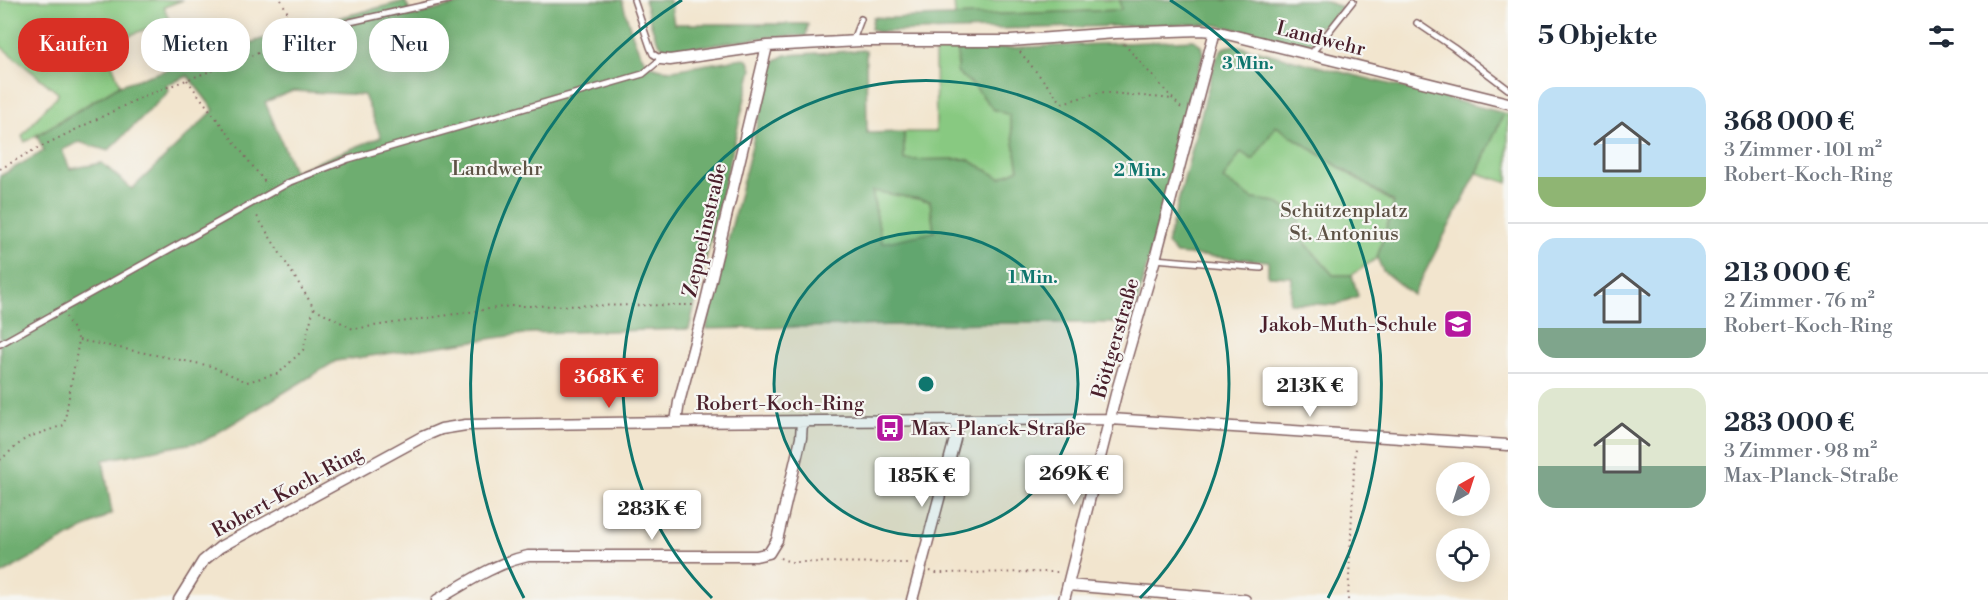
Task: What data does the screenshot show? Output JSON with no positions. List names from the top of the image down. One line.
{"streets":{"street":["Landwehr","Zeppelinstraße","Böttgerstraße","Robert-Koch-Ring"]},"crossings":[["Landwehr","Zeppelinstraße"],["Landwehr","Böttgerstraße"],["Zeppelinstraße","Robert-Koch-Ring"],["Böttgerstraße","Robert-Koch-Ring"]],"parks":["Landwehr","Schützenplatz St. Antonius"],"places":{"school or university":["Jakob-Muth-Schule"],"bus stop":["Max-Planck-Straße"]},"north":"top right","page":{"heading":"5 Objekte","chip":["Kaufen","Mieten","Filter","Neu"],"list":[{"name":"368 000 €","note":"3 Zimmer · 101 m² · Robert-Koch-Ring"},{"name":"213 000 €","note":"2 Zimmer · 76 m² · Robert-Koch-Ring"},{"name":"283 000 €","note":"3 Zimmer · 98 m² · Max-Planck-Straße"}],"price":["368K €","213K €","269K €","185K €","283K €"]},"rings":["3 Min.","2 Min.","1 Min."]}
